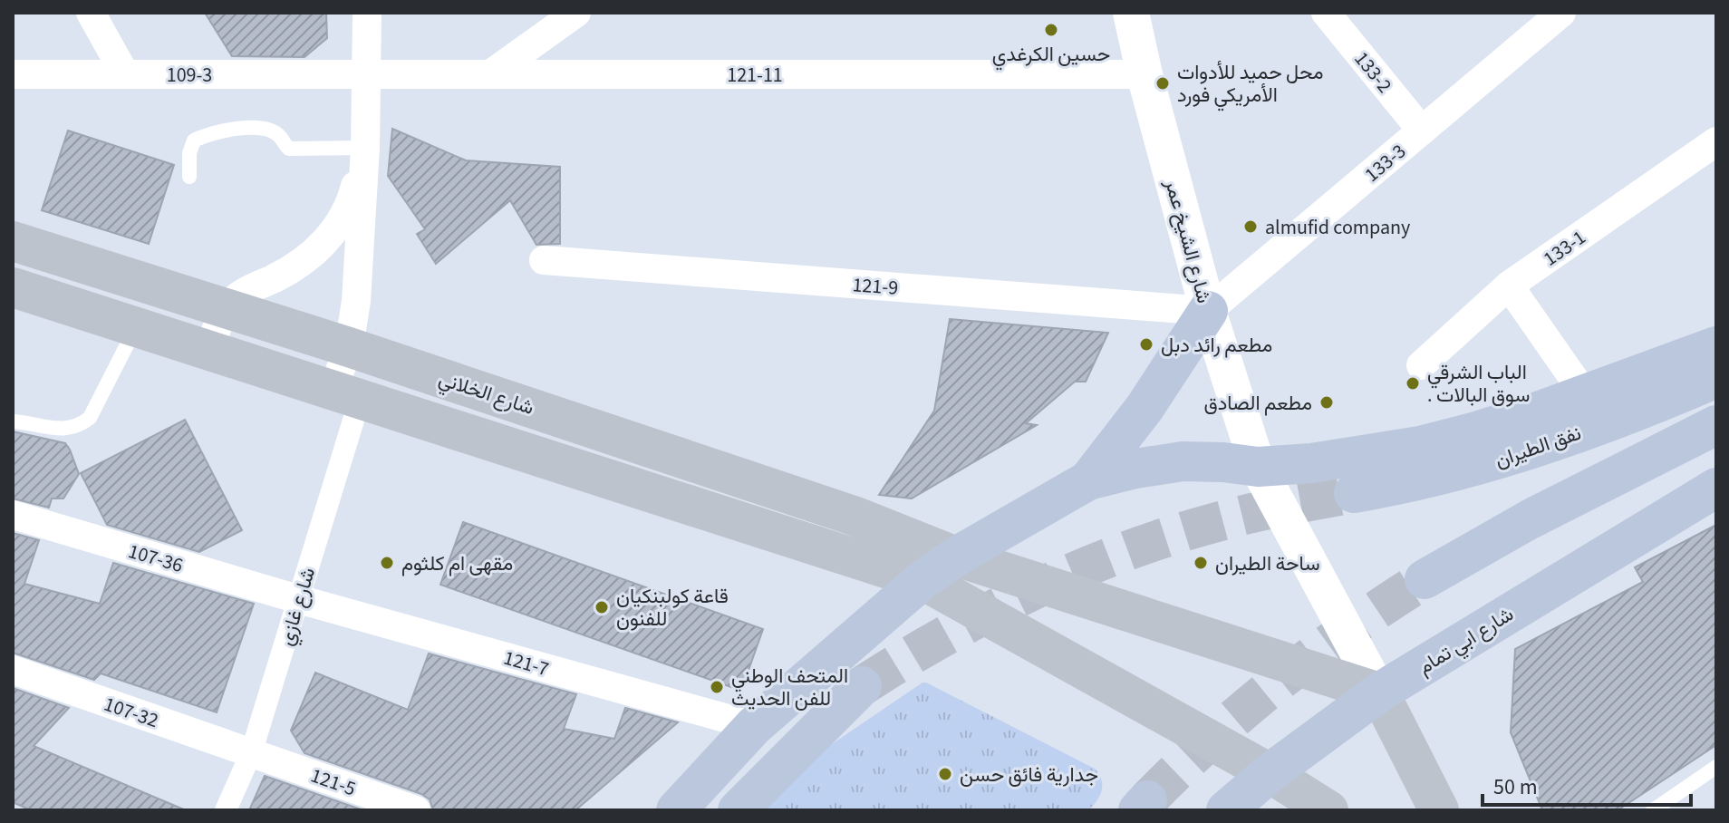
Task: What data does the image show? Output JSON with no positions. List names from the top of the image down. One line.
{"streets":{"main road":["شارع الخلاني","نفق الطيران","شارع ابي تمام"],"street":["133-2","109-3","121-11","133-3","شارع الشيخ عمر","133-1","121-9","107-36","شارع غازي","121-7","107-32","121-5"]},"crossings":[["133-2","133-3"],["109-3","121-11"],["109-3","شارع غازي"],["121-11","شارع الشيخ عمر"],["121-11","شارع غازي"],["133-3","شارع الشيخ عمر"],["133-3","121-9"],["شارع الشيخ عمر","121-9"],["شارع الخلاني","شارع غازي"],["107-36","شارع غازي"],["107-36","121-7"],["شارع غازي","121-7"],["شارع غازي","107-32"],["شارع غازي","121-5"],["107-32","121-5"]],"places":["حسين الكرغدي","محل حميد للأدوات الأمريكي فورد","almufid company","مطعم رائد دبل","الباب الشرقي . سوق البالات","مطعم الصادق","مقهى ام كلثوم","ساحة الطيران","قاعة كولبنكيان للفنون","المتحف الوطني للفن الحديث","جدارية فائق حسن"],"scale_bar":"50 m"}
